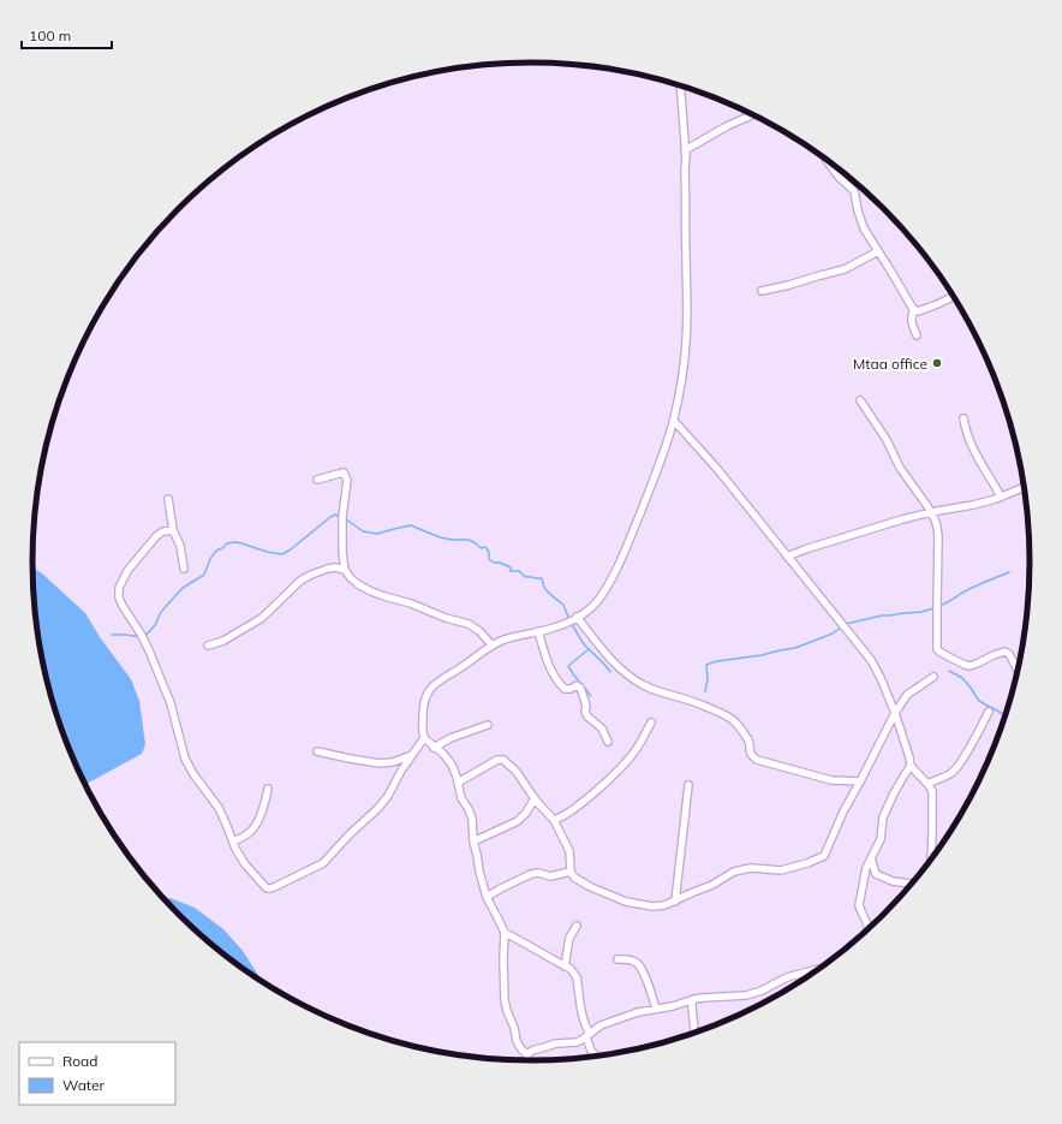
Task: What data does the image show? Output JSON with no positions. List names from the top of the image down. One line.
{"places":["Mtaa office"],"legend":["Road","Water"],"scale_bar":"100 m"}
